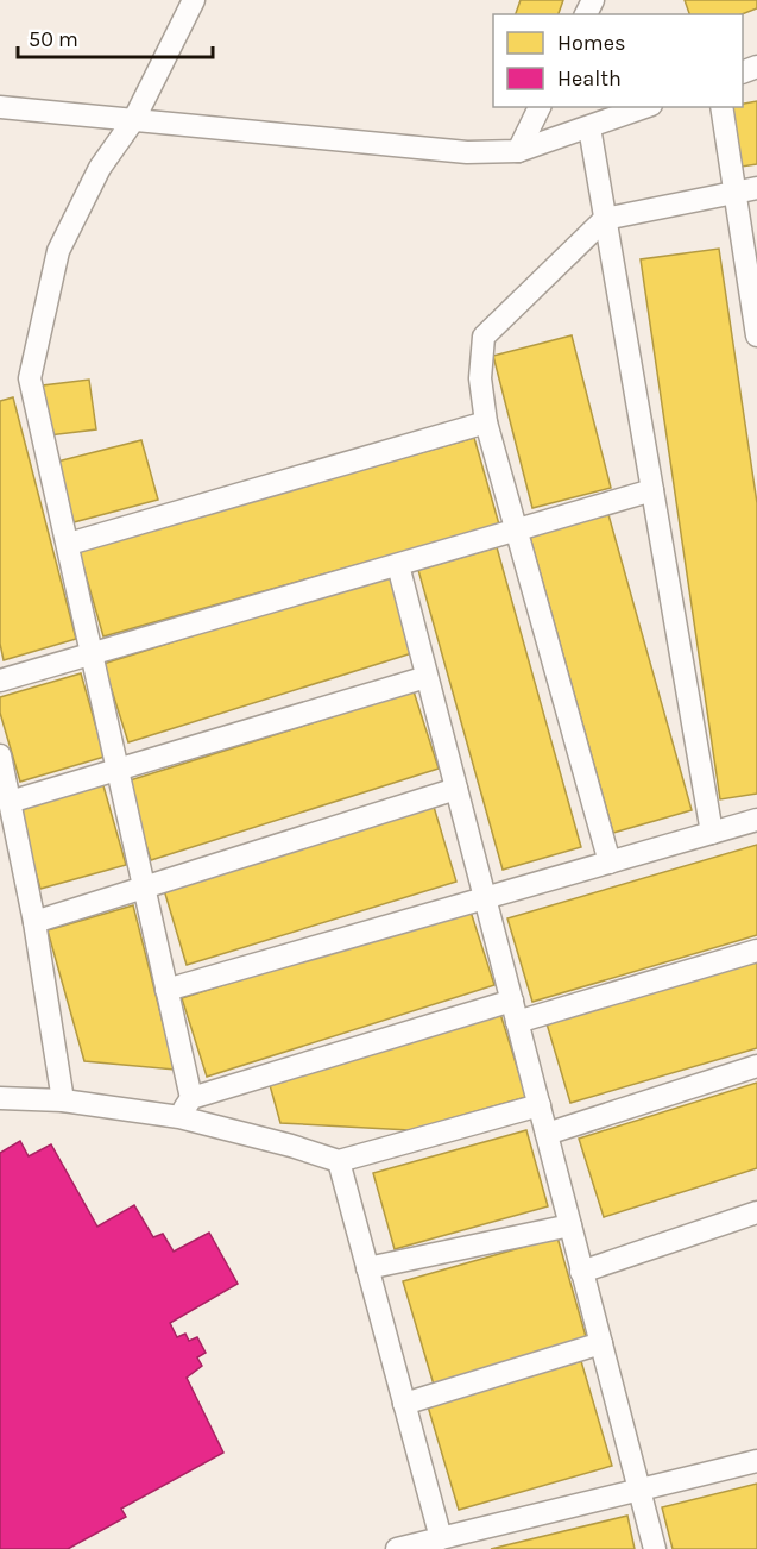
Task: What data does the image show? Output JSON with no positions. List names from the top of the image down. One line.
{"legend":["Homes","Health"],"scale_bar":"50 m"}
